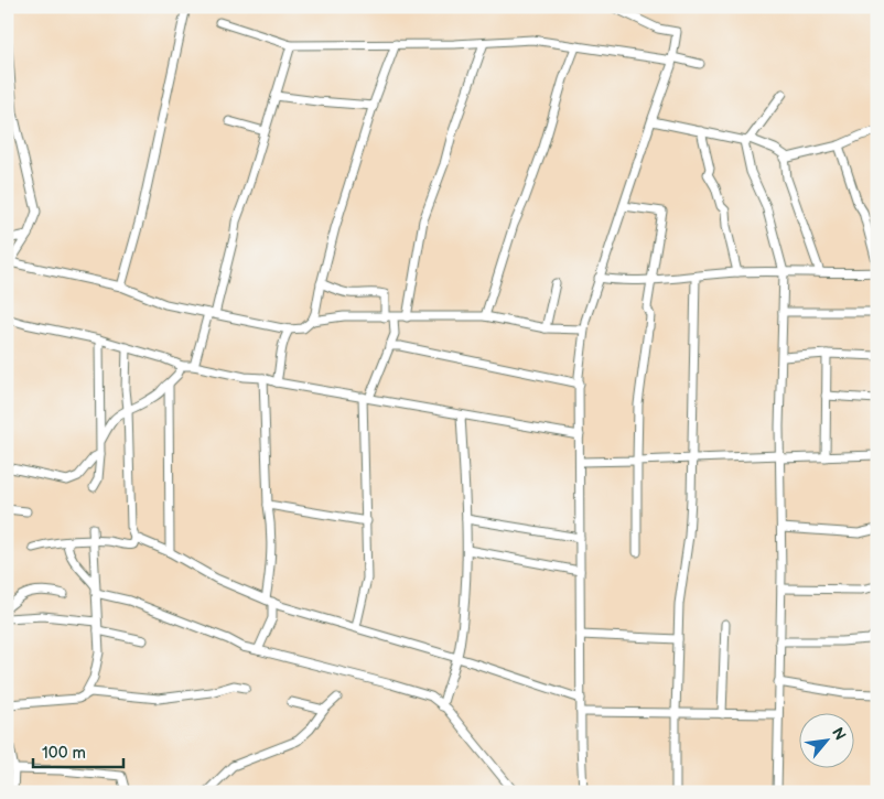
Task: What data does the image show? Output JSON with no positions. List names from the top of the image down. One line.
{"scale_bar":"100 m","north":"top right"}
